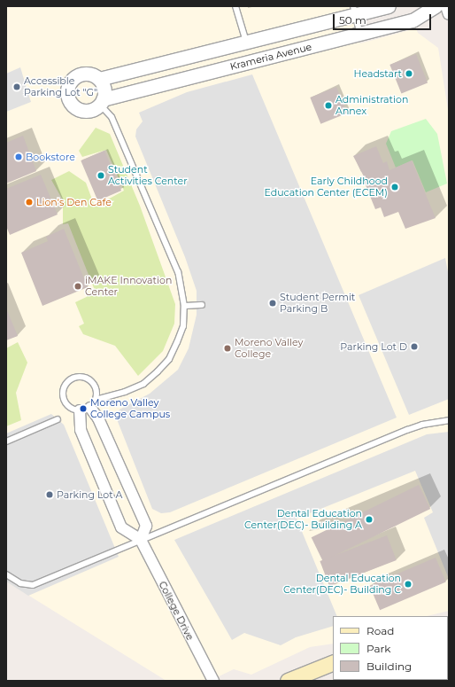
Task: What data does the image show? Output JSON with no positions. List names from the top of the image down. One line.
{"streets":{"street":["Krameria Avenue","College Drive"]},"places":["Headstart","Accessible Parking Lot \"G\"","Administration Annex","Bookstore","Student Activities Center","Early Childhood Education Center (ECEM)","Lion's Den Cafe","iMAKE Innovation Center","Student Permit Parking B","Parking Lot D","Moreno Valley College","Moreno Valley College Campus","Parking Lot A","Dental Education Center(DEC)- Building A","Dental Education Center(DEC)- Building C"],"legend":["Road","Park","Building"],"scale_bar":"50 m"}
